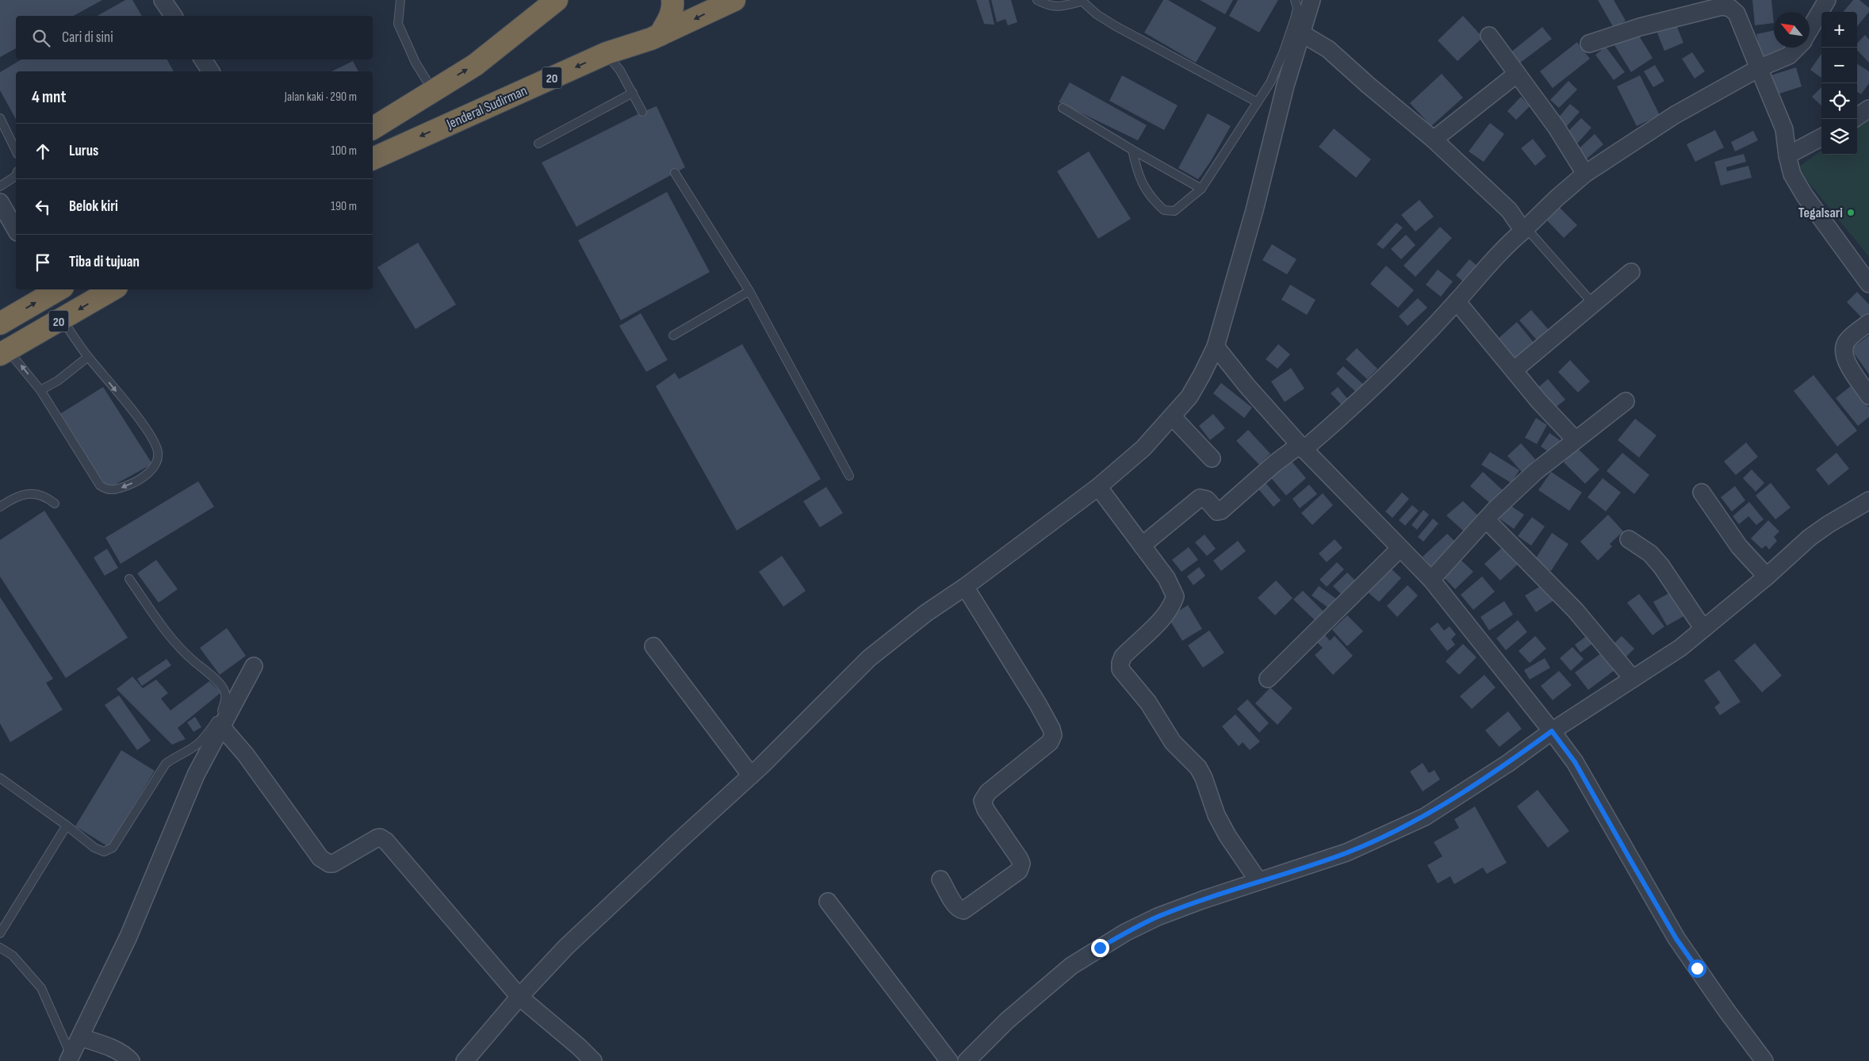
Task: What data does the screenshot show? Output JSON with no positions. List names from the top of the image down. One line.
{"streets":{"highway":["20","Jenderal Sudirman"]},"places":["Tegalsari"],"north":"top left","page":{"map_buttons":["+","−"],"search":"Cari di sini","heading":["4 mnt","Jalan kaki · 290 m"],"list":[["Lurus","100 m"],["Belok kiri","190 m"],"Tiba di tujuan"]}}
